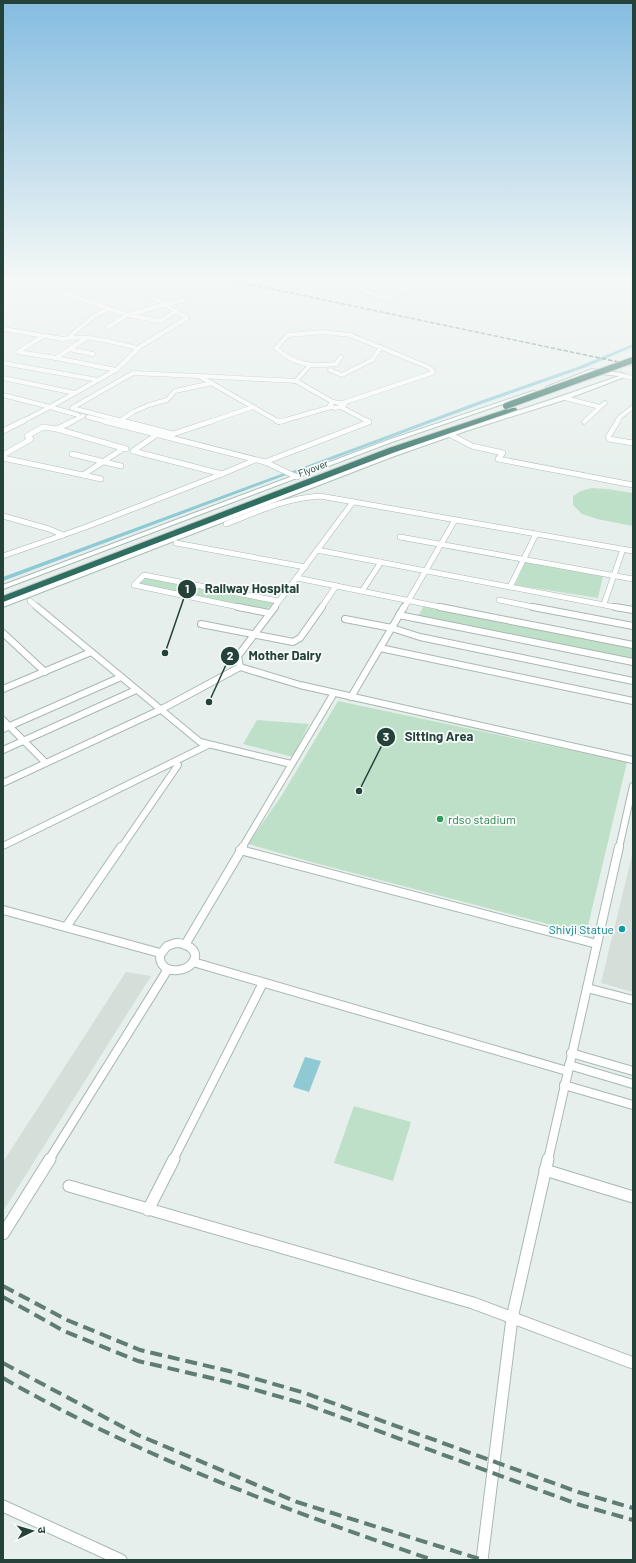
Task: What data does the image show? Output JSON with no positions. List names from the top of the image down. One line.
{"streets":{"highway":["Flyover"]},"places":["Railway Hospital","Mother Dairy","Sitting Area","rdso stadium","Shivji Statue"],"north":"right"}
